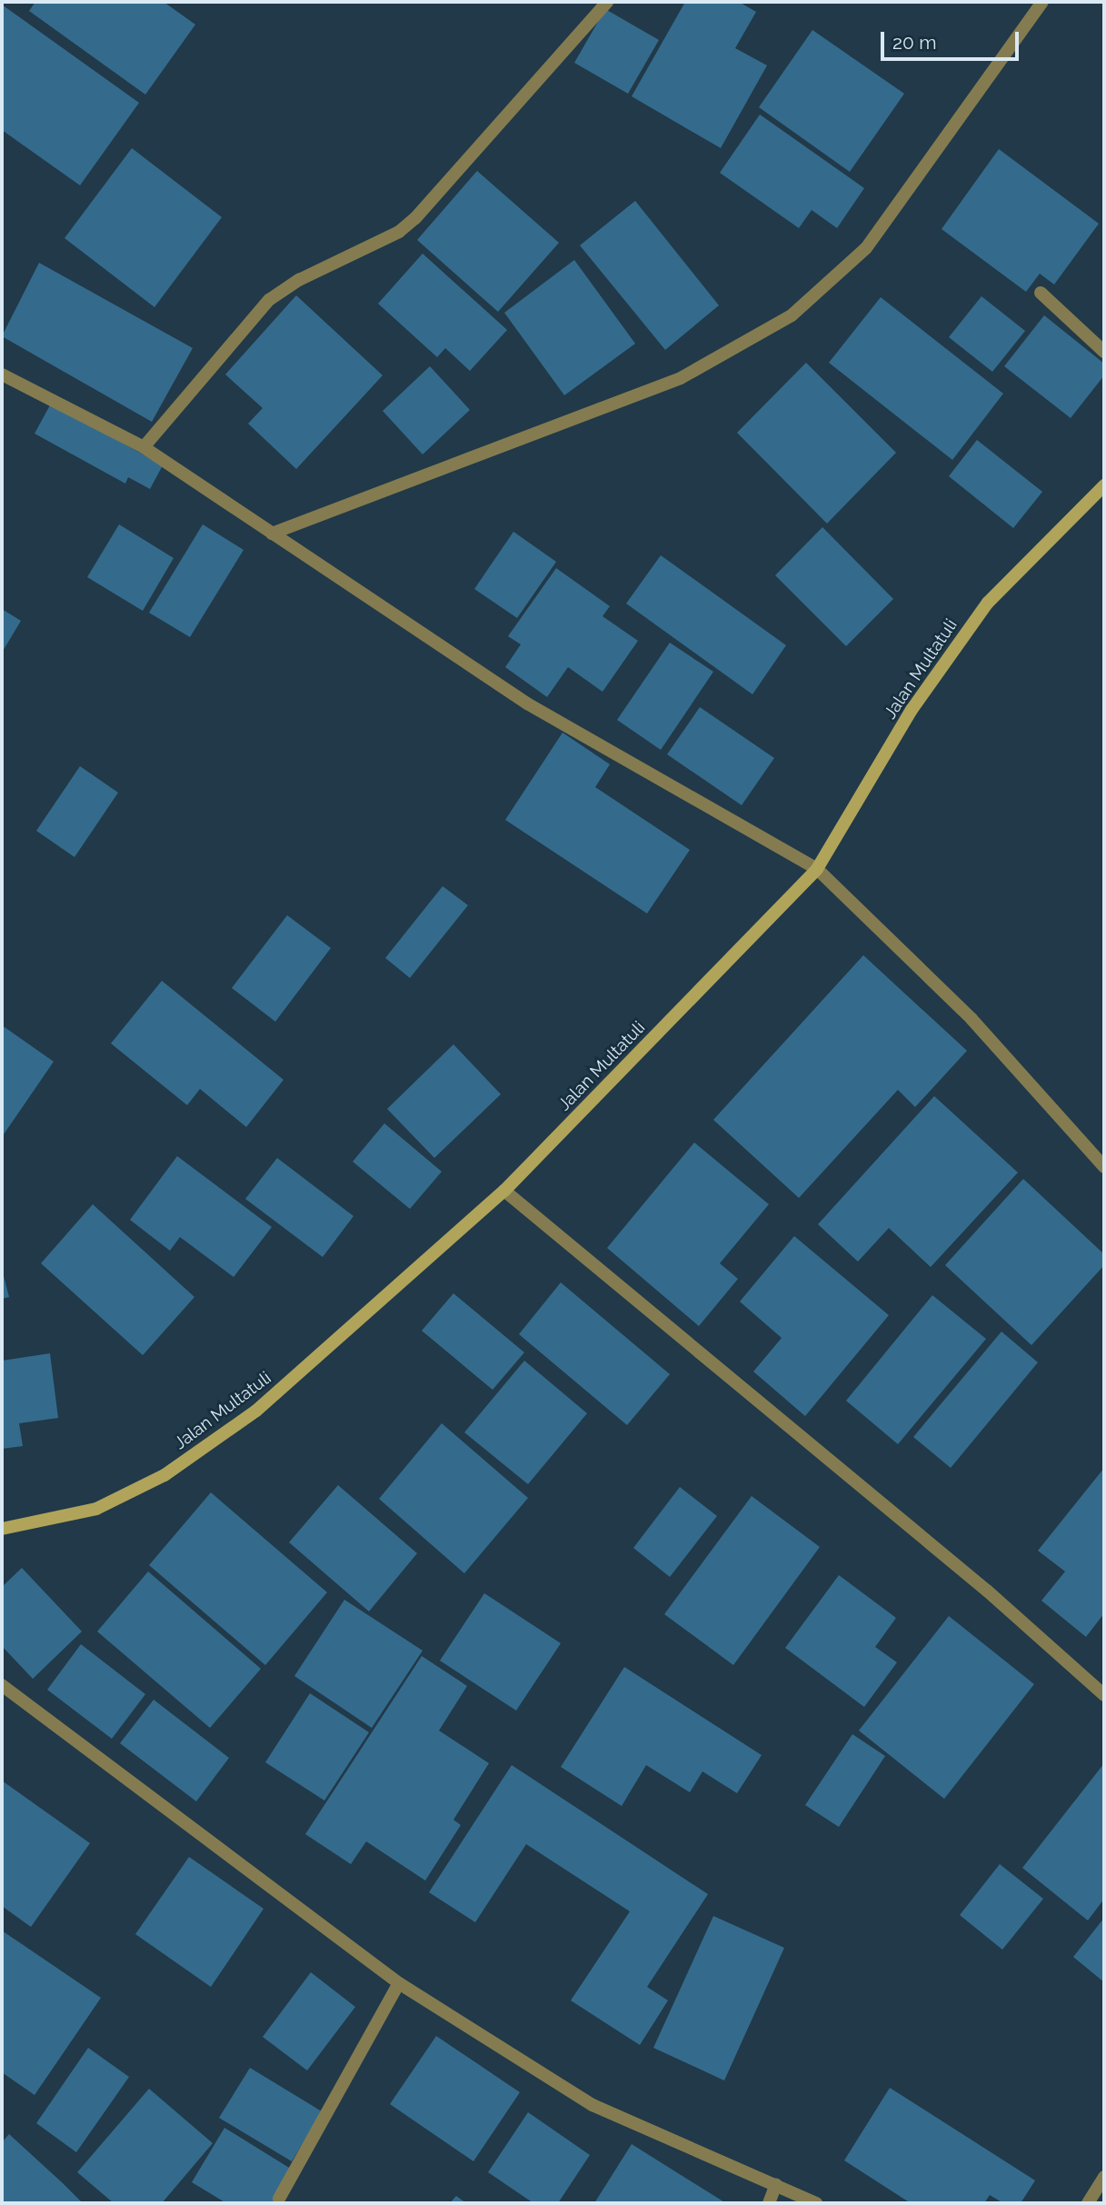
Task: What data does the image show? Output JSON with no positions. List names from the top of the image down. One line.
{"streets":{"main road":["Jalan Multatuli"]},"scale_bar":"20 m"}
